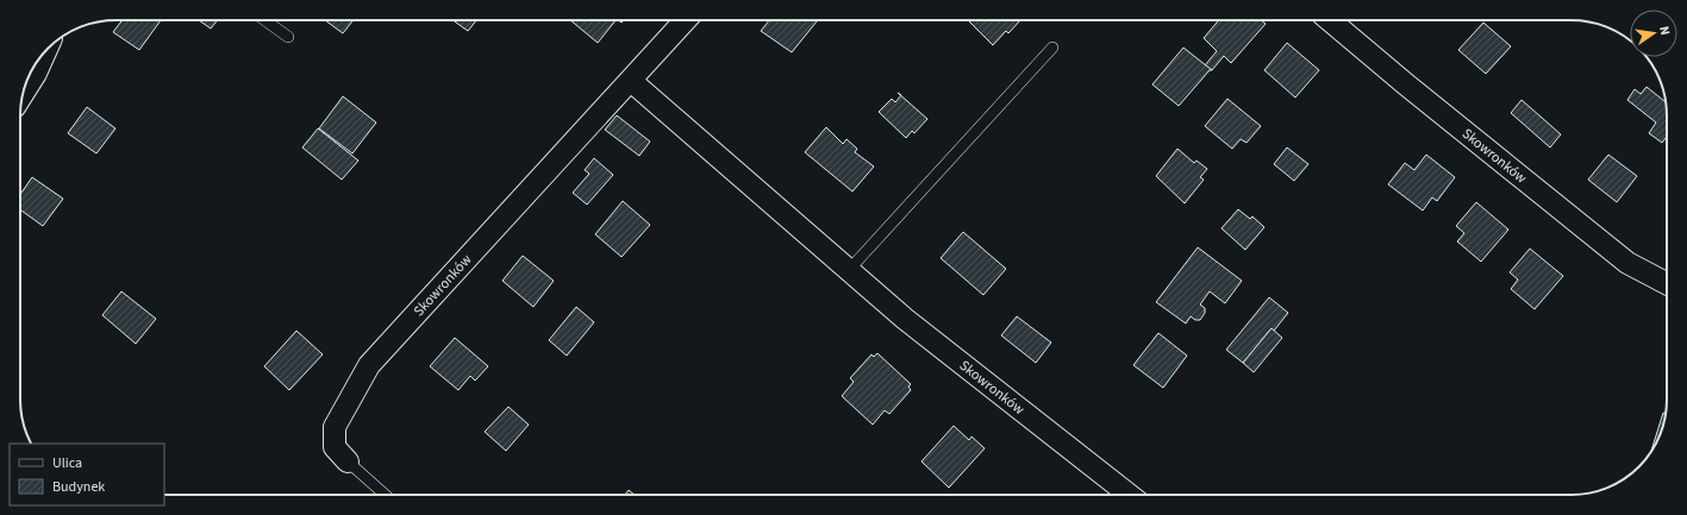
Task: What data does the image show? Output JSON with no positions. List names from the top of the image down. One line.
{"streets":{"street":["Skowronków"]},"legend":["Ulica","Budynek"],"north":"right"}
